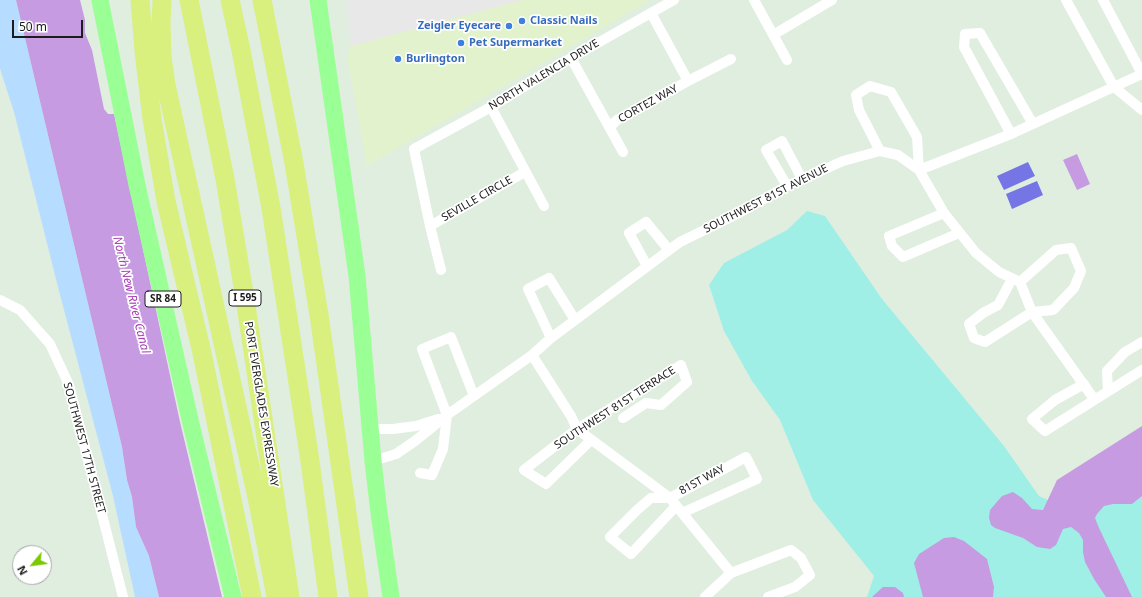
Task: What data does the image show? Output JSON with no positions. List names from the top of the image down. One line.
{"streets":{"highway":["I 595","PORT EVERGLADES EXPRESSWAY"],"main road":["SR 84"],"street":["NORTH VALENCIA DRIVE","CORTEZ WAY","SEVILLE CIRCLE","SOUTHWEST 81ST AVENUE","SOUTHWEST 81ST TERRACE","SOUTHWEST 17TH STREET","81ST WAY"]},"crossings":[["NORTH VALENCIA DRIVE","CORTEZ WAY"],["NORTH VALENCIA DRIVE","SEVILLE CIRCLE"]],"water":["North New River Canal"],"places":["Classic Nails","Zeigler Eyecare","Pet Supermarket","Burlington"],"scale_bar":"50 m","north":"bottom left"}
